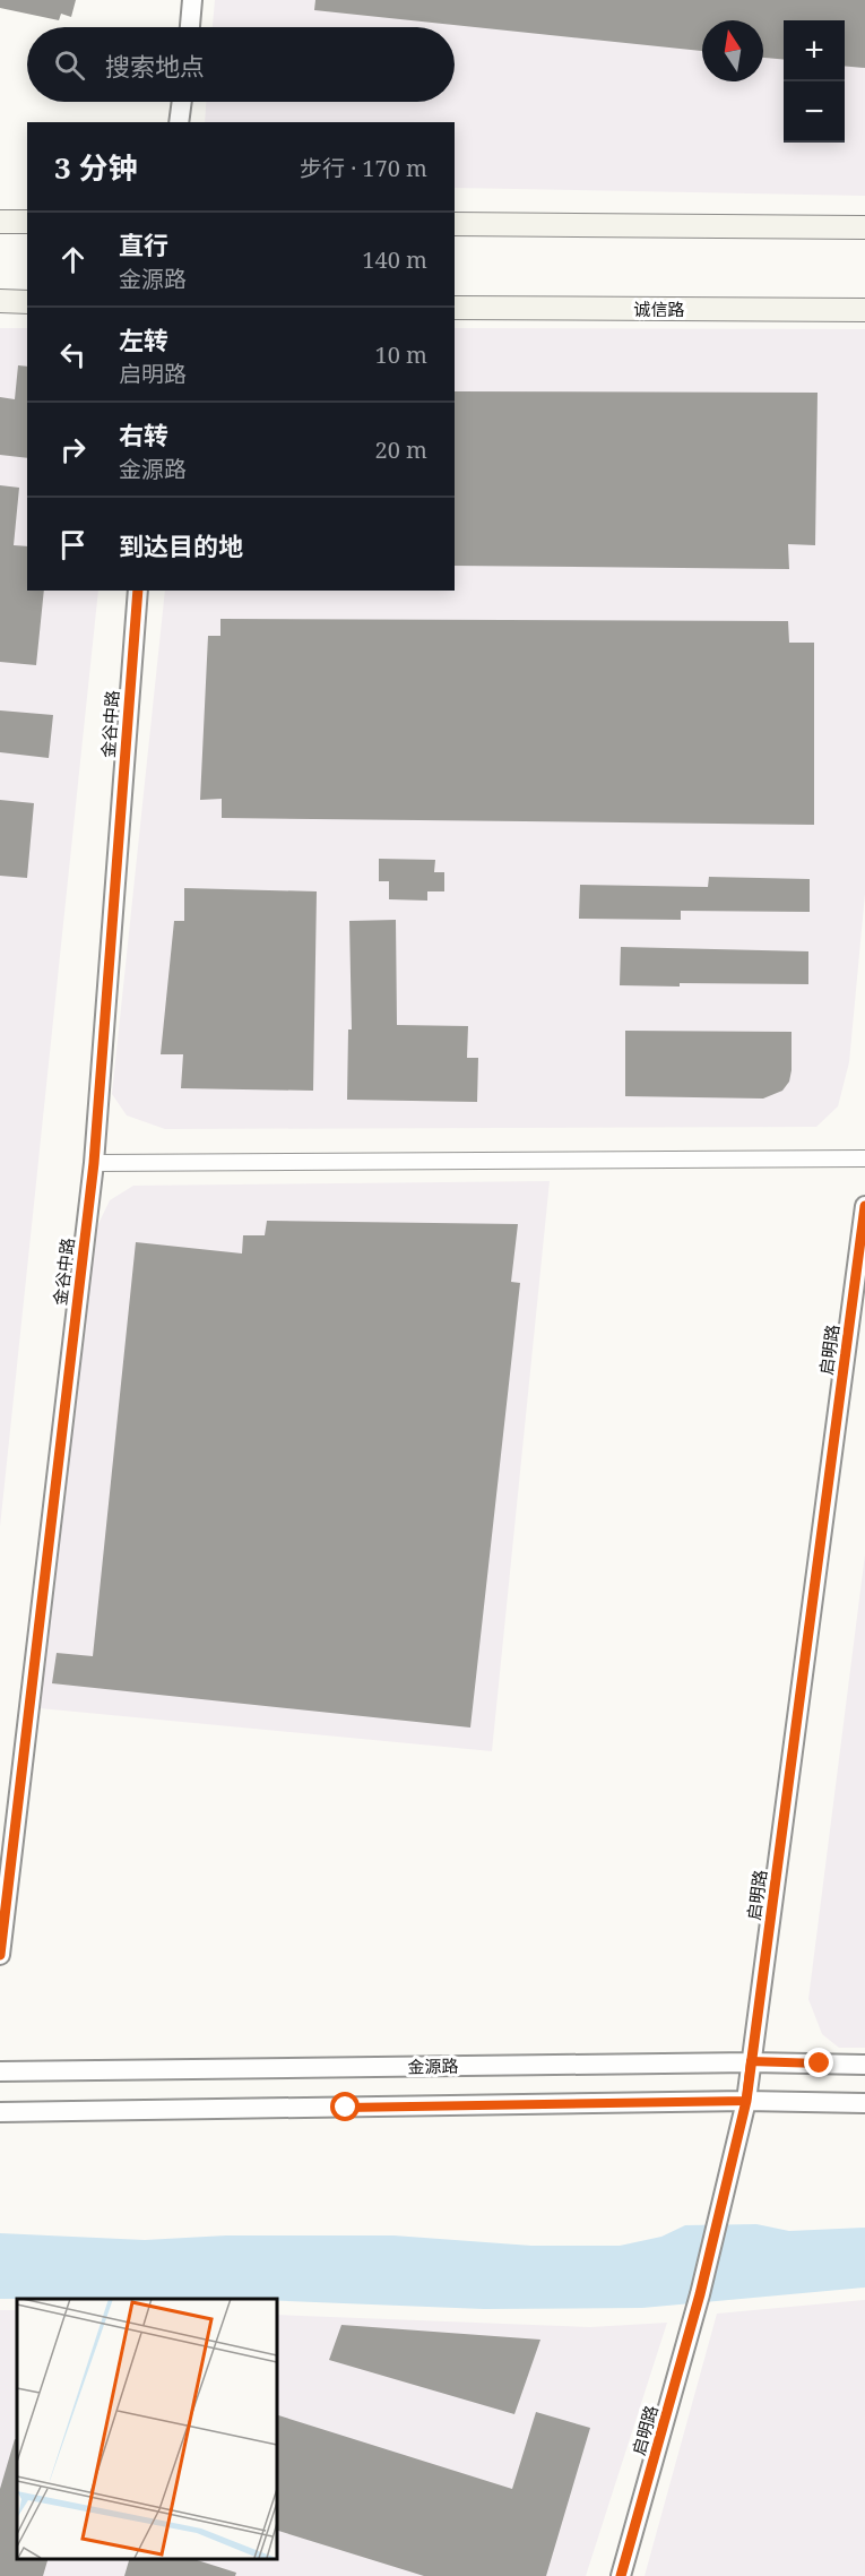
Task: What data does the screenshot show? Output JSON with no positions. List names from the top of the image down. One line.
{"streets":{"main road":["诚信路"],"street":["金谷中路","启明路","金源路"]},"crossings":[["启明路","金源路"]],"north":"top","page":{"map_buttons":["+","−"],"search":"搜索地点","heading":["3 分钟","步行 · 170 m"],"list":[["直行","金源路","140 m"],["左转","启明路","10 m"],["右转","金源路","20 m"],"到达目的地"]}}
